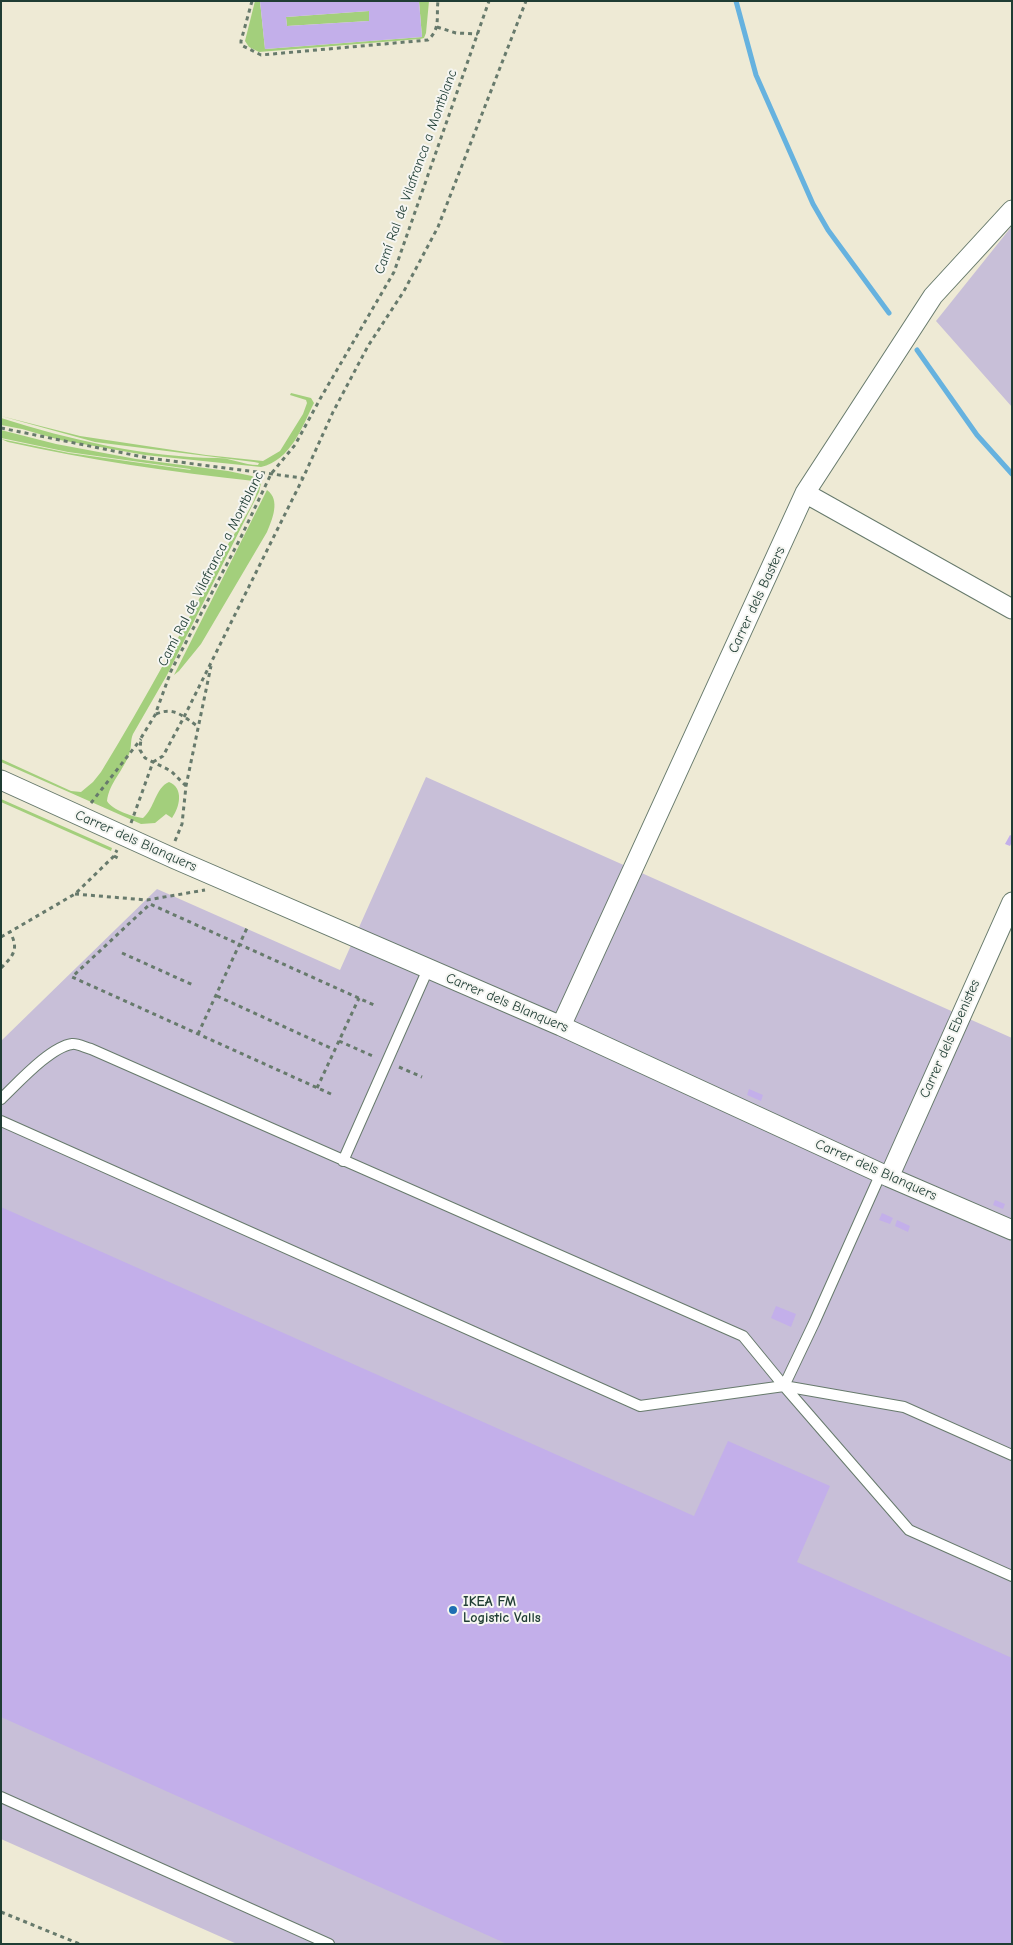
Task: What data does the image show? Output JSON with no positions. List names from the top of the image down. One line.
{"streets":{"street":["Carrer dels Basters","Carrer dels Blanquers","Carrer dels Ebenistes"],"path":["Camí Ral de Vilafranca a Montblanc"]},"crossings":[["Carrer dels Basters","Carrer dels Blanquers"],["Carrer dels Blanquers","Carrer dels Ebenistes"]],"places":["IKEA FM Logistic Valls"]}
